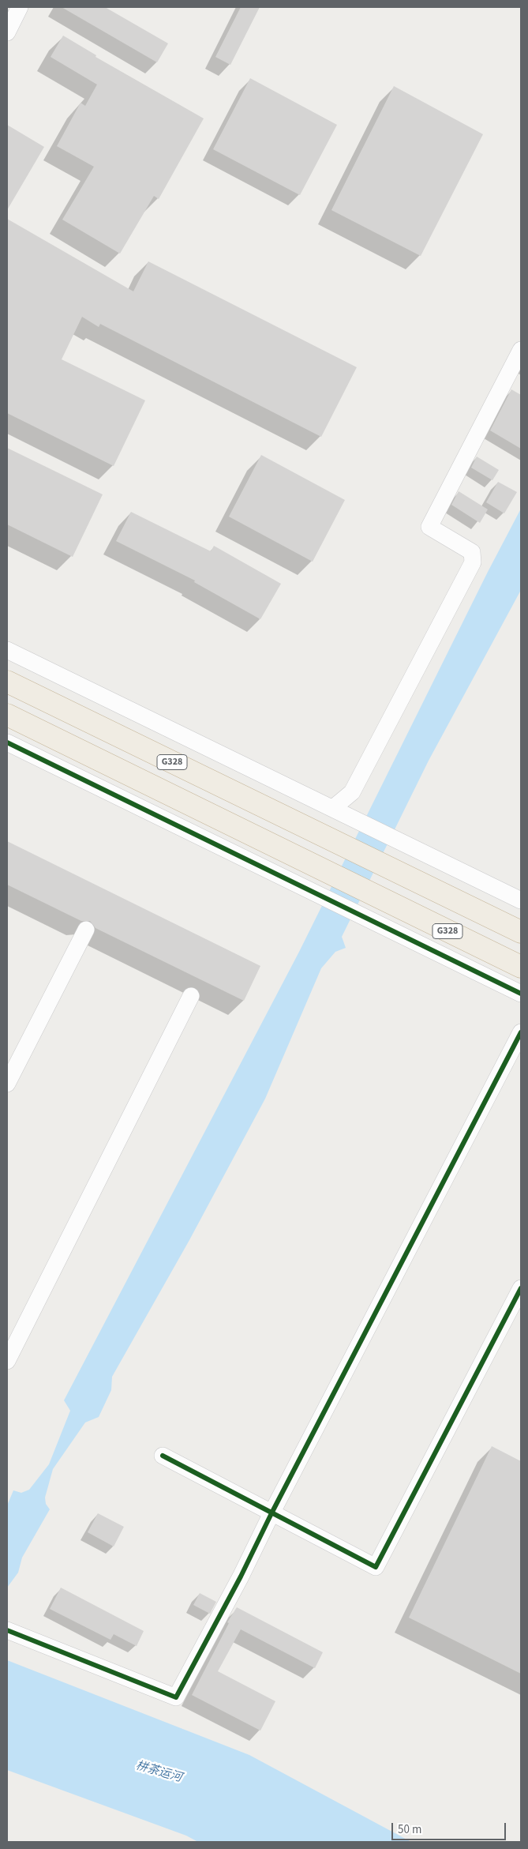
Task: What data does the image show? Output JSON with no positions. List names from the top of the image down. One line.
{"streets":{"highway":["G328"]},"water":["栟茶运河"],"scale_bar":"50 m"}
